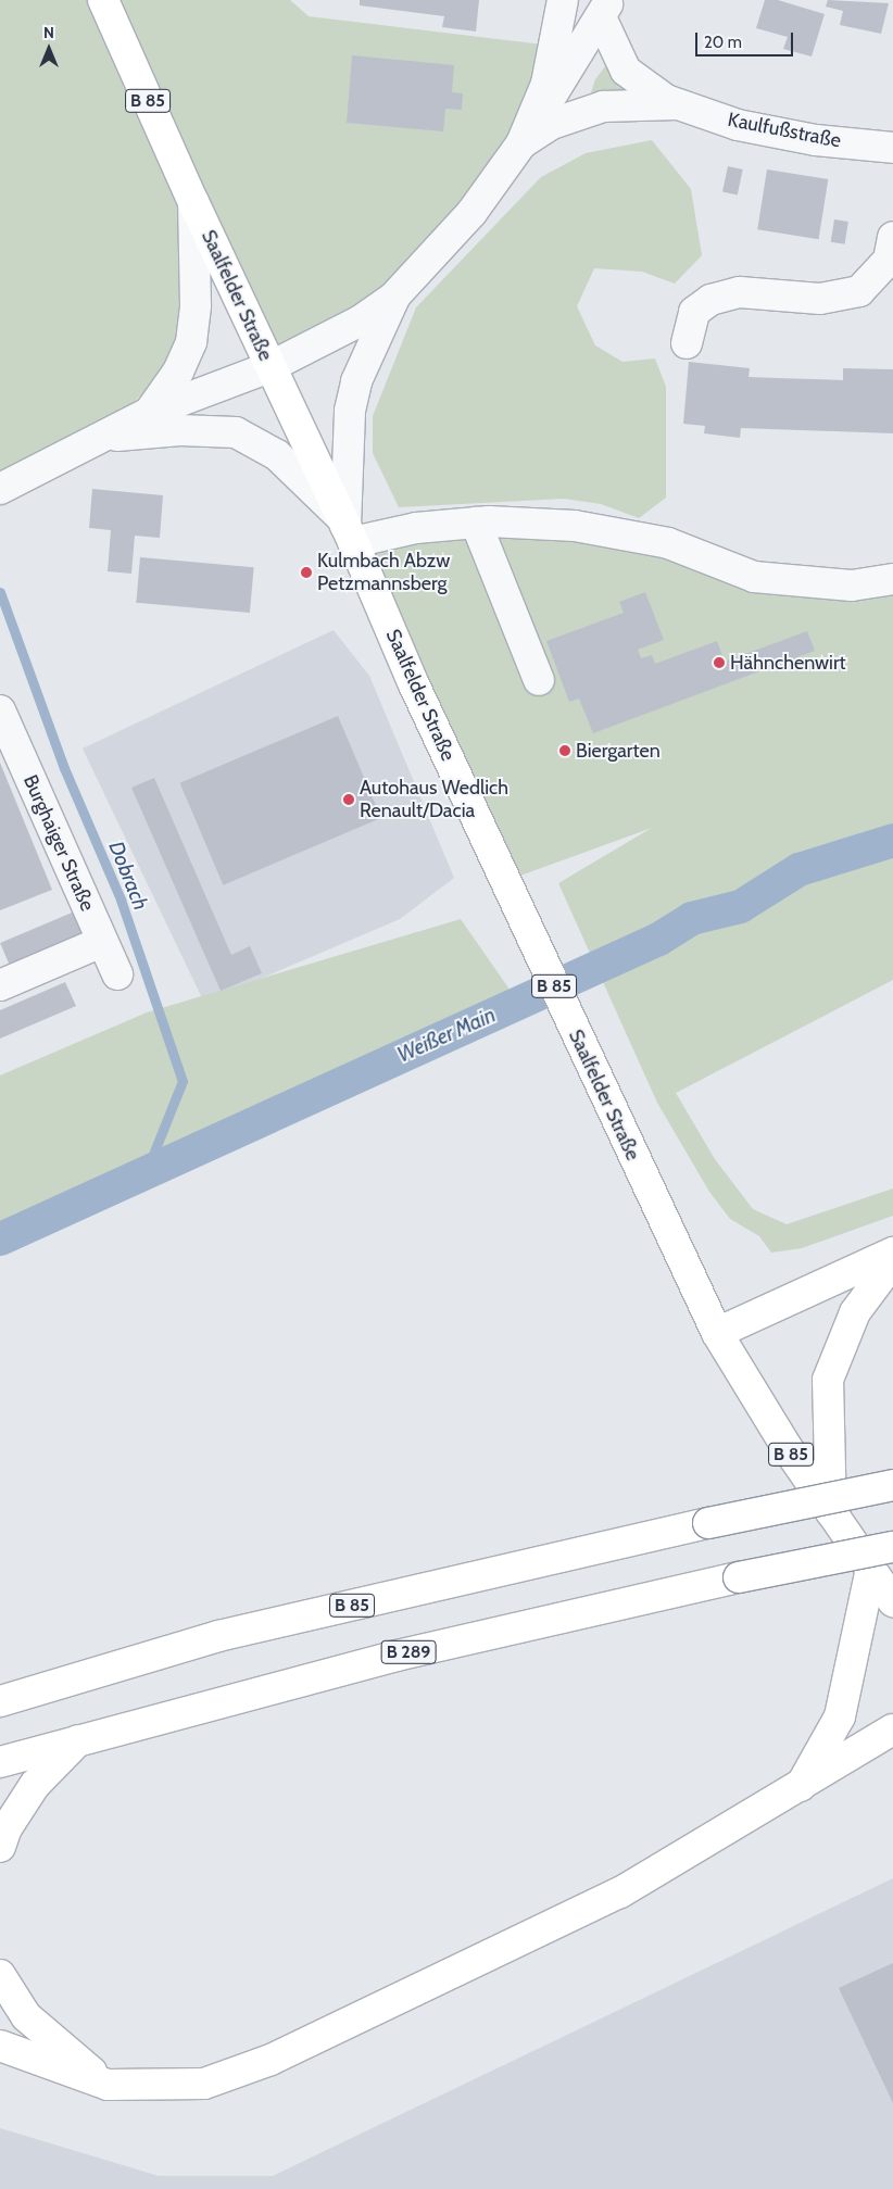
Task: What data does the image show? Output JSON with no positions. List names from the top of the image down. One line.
{"streets":{"main road":["B 85","Saalfelder Straße","B 289"],"street":["Kaulfußstraße","Burghaiger Straße"]},"water":["Dobrach","Weißer Main"],"places":["Kulmbach Abzw Petzmannsberg","Hähnchenwirt","Biergarten","Autohaus Wedlich Renault/Dacia"],"scale_bar":"20 m","north":"top"}
